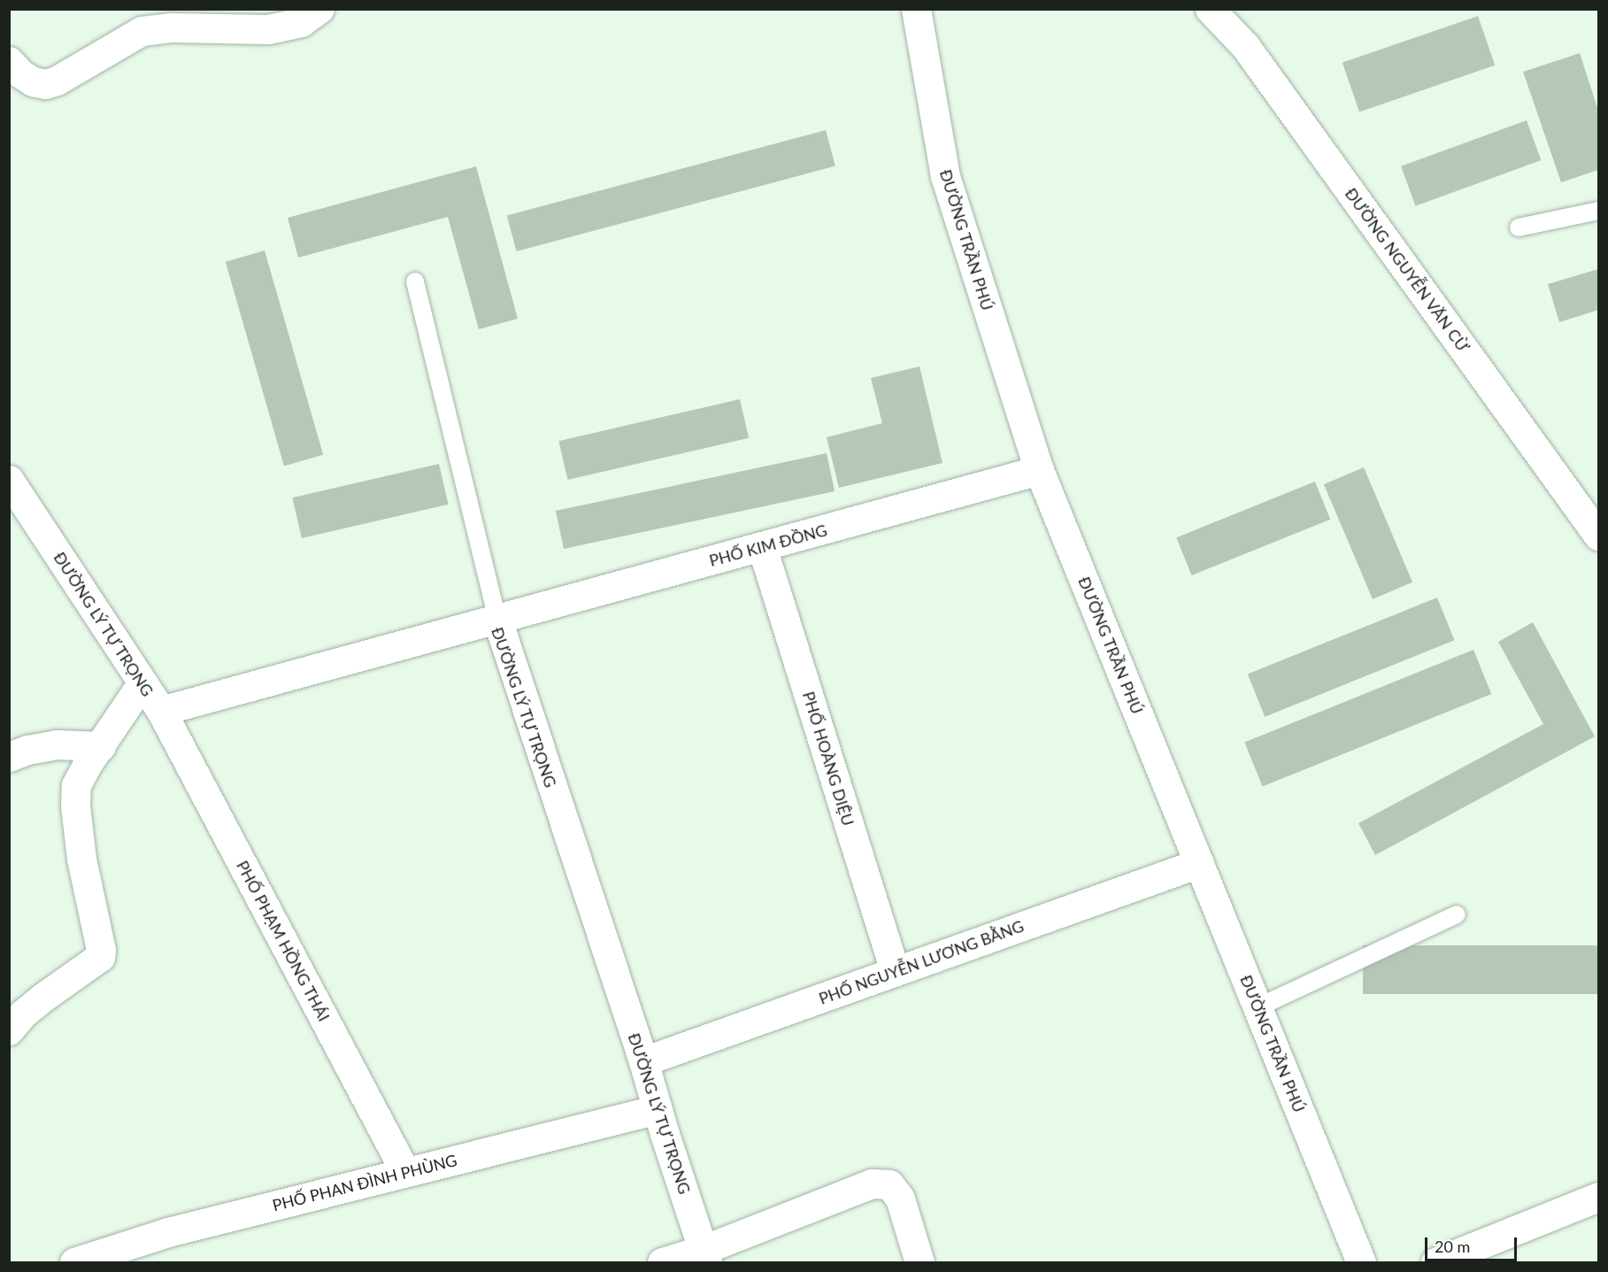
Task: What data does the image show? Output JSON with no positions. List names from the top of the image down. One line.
{"streets":{"street":["ĐƯỜNG TRẦN PHÚ","ĐƯỜNG NGUYỄN VĂN CỪ","PHỐ KIM ĐỒNG","ĐƯỜNG LÝ TỰ TRỌNG","PHỐ HOÀNG DIỆU","PHỐ PHẠM HỒNG THÁI","PHỐ NGUYỄN LƯƠNG BẰNG","PHỐ PHAN ĐÌNH PHÙNG"]},"crossings":[["ĐƯỜNG TRẦN PHÚ","PHỐ KIM ĐỒNG"],["ĐƯỜNG TRẦN PHÚ","PHỐ NGUYỄN LƯƠNG BẰNG"],["PHỐ KIM ĐỒNG","ĐƯỜNG LÝ TỰ TRỌNG"],["PHỐ KIM ĐỒNG","PHỐ HOÀNG DIỆU"],["ĐƯỜNG LÝ TỰ TRỌNG","PHỐ PHẠM HỒNG THÁI"],["ĐƯỜNG LÝ TỰ TRỌNG","PHỐ NGUYỄN LƯƠNG BẰNG"],["ĐƯỜNG LÝ TỰ TRỌNG","PHỐ PHAN ĐÌNH PHÙNG"],["PHỐ HOÀNG DIỆU","PHỐ NGUYỄN LƯƠNG BẰNG"],["PHỐ PHẠM HỒNG THÁI","PHỐ PHAN ĐÌNH PHÙNG"]],"scale_bar":"20 m"}
